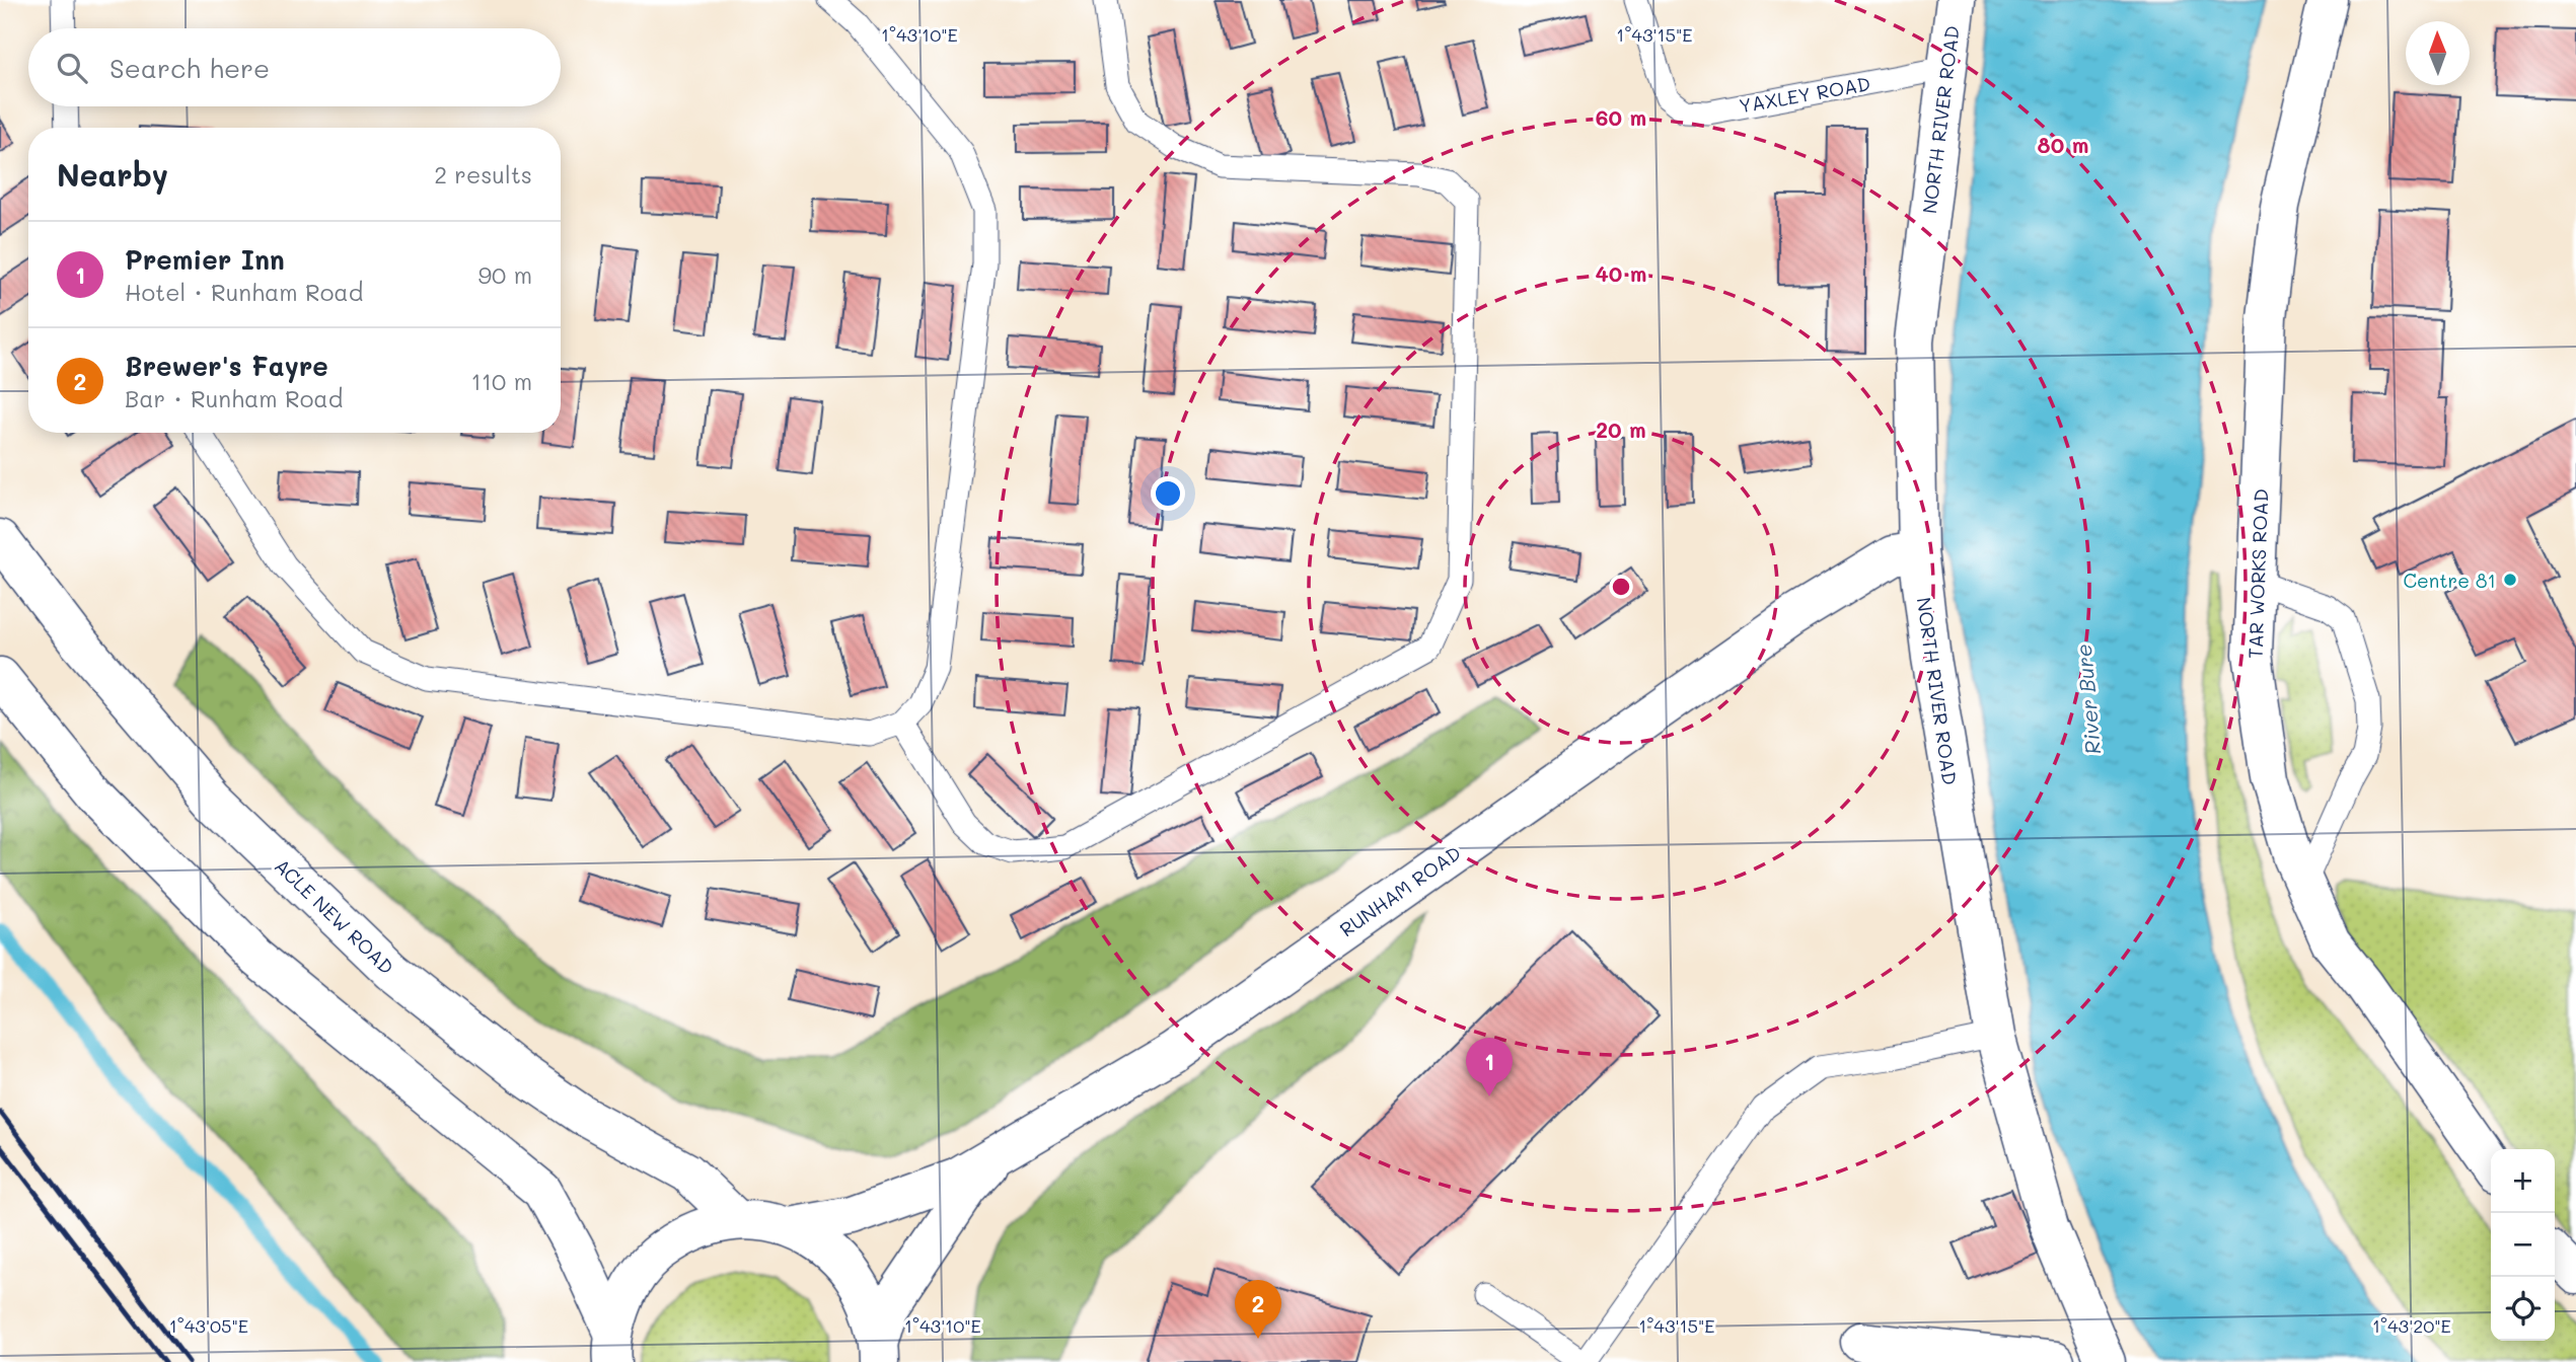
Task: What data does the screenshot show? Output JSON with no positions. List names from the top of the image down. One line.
{"streets":{"main road":["NORTH RIVER ROAD","TAR WORKS ROAD","RUNHAM ROAD","ACLE NEW ROAD"],"lane":["YAXLEY ROAD"]},"crossings":[["YAXLEY ROAD","NORTH RIVER ROAD"],["NORTH RIVER ROAD","RUNHAM ROAD"]],"water":["River Bure"],"places":["Centre 81"],"north":"top","page":{"search":"Search here","heading":["Nearby","2 results"],"list":[{"mark":"1","name":"Premier Inn","note":"Hotel · Runham Road","value":"90 m"},{"mark":"2","name":"Brewer's Fayre","note":"Bar · Runham Road","value":"110 m"}],"pins":["1","2"],"map_buttons":["+","−"]},"coordinates":["1°43'10\"E","1°43'15\"E","1°43'05\"E","1°43'20\"E"],"rings":["60 m","80 m","40 m","20 m"]}
